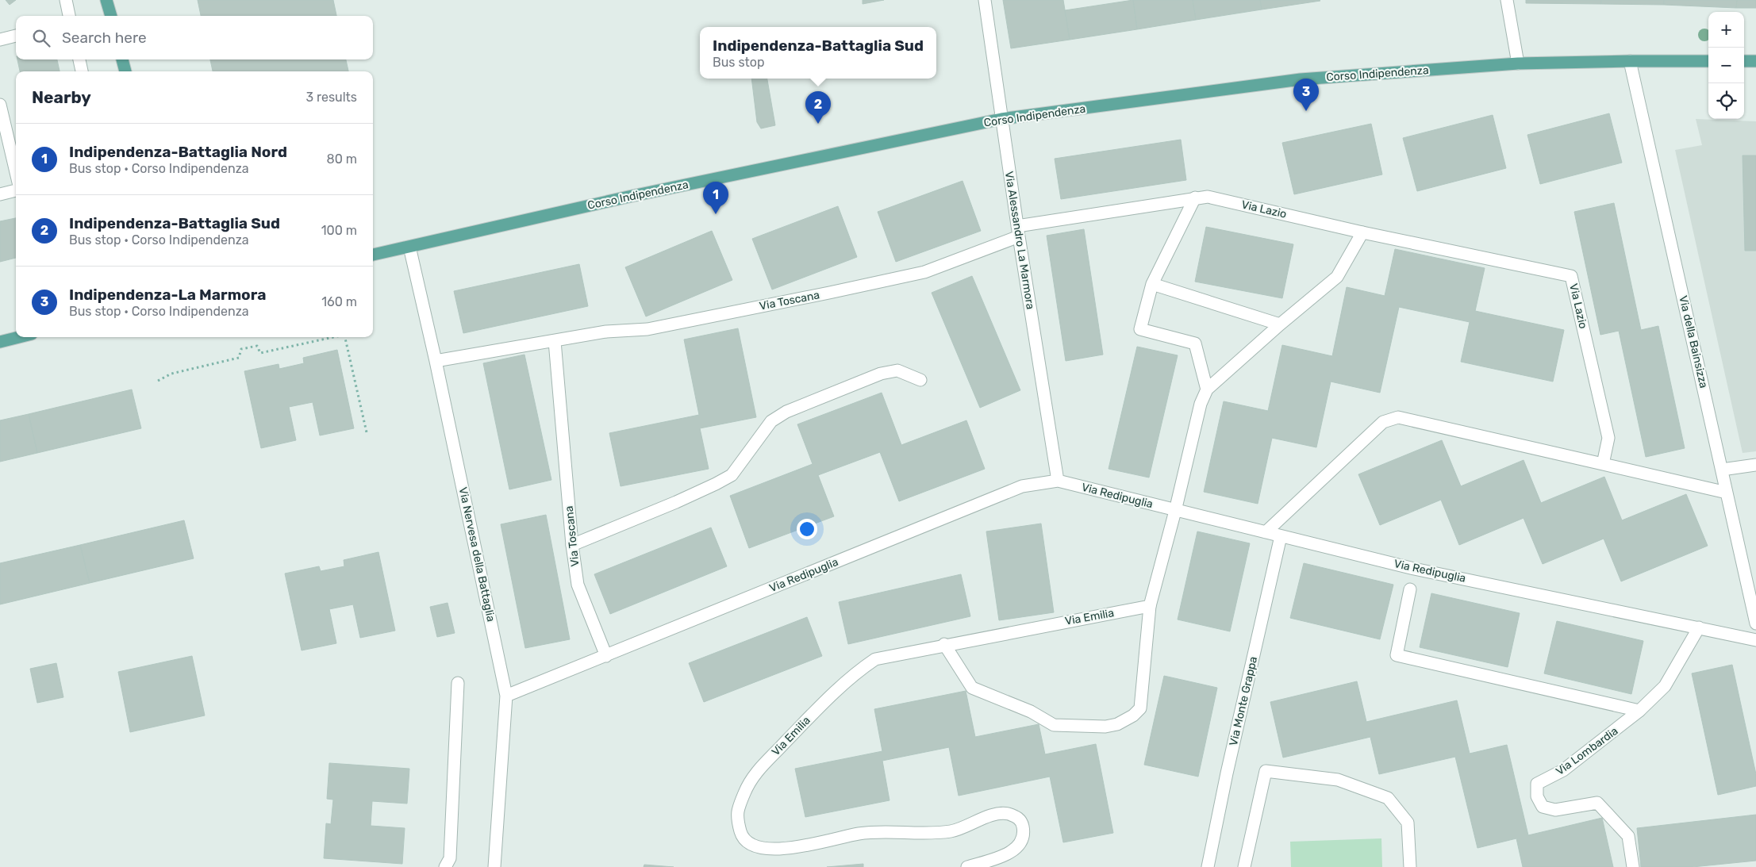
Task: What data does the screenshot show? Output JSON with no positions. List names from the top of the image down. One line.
{"streets":{"main road":["Corso Indipendenza"],"street":["Via Lazio","Via Alessandro La Marmora","Via Toscana","Via della Bainsizza","Via Redipuglia","Via Nervesa della Battaglia","Via Emilia","Via Monte Grappa","Via Lombardia"]},"crossings":[["Corso Indipendenza","Via Alessandro La Marmora"],["Corso Indipendenza","Via della Bainsizza"],["Corso Indipendenza","Via Nervesa della Battaglia"],["Via Lazio","Via Alessandro La Marmora"],["Via Lazio","Via Toscana"],["Via Alessandro La Marmora","Via Toscana"],["Via Alessandro La Marmora","Via Redipuglia"],["Via Toscana","Via Redipuglia"],["Via Toscana","Via Nervesa della Battaglia"],["Via Redipuglia","Via Nervesa della Battaglia"],["Via Redipuglia","Via Monte Grappa"],["Via Redipuglia","Via Lombardia"]],"page":{"map_buttons":["+","−"],"search":"Search here","popup":["Indipendenza-Battaglia Sud","Bus stop"],"heading":["Nearby","3 results"],"pins":["3","2","1"],"list":[{"mark":"1","name":"Indipendenza-Battaglia Nord","note":"Bus stop · Corso Indipendenza","value":"80 m"},{"mark":"2","name":"Indipendenza-Battaglia Sud","note":"Bus stop · Corso Indipendenza","value":"100 m"},{"mark":"3","name":"Indipendenza-La Marmora","note":"Bus stop · Corso Indipendenza","value":"160 m"}]}}
